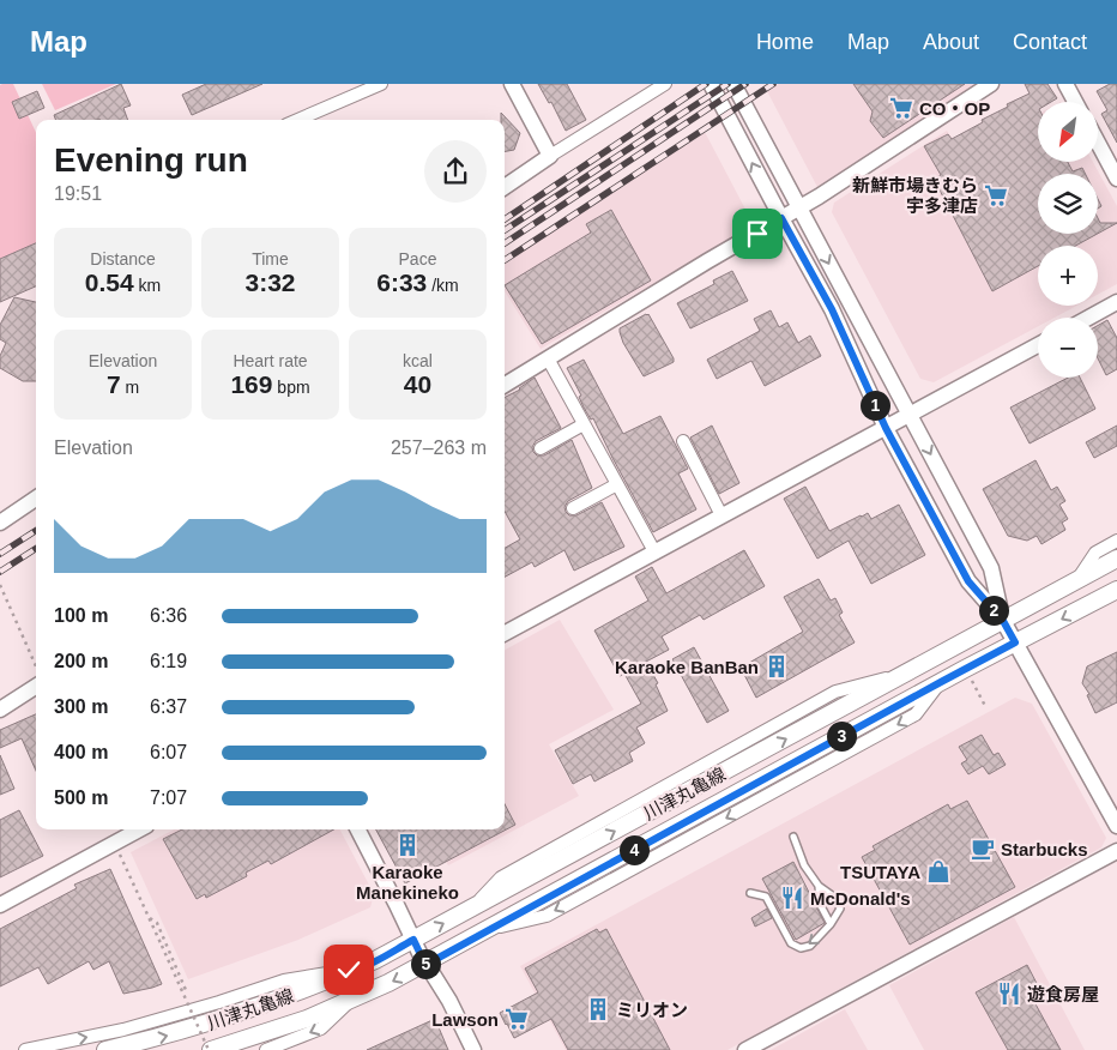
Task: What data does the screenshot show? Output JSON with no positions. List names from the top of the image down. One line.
{"streets":{"main road":["川津丸亀線"]},"places":{"supermarket":["CO・OP","新鮮市場きむら 宇多津店","Lawson"],"building":["Karaoke BanBan","Karaoke Manekineko","ミリオン"],"cafe":["Starbucks"],"shop":["TSUTAYA"],"restaurant":["McDonald's","遊食房屋"]},"north":"bottom left","page":{"header":"Map","nav":["Home","Map","About","Contact"],"map_buttons":["+","−"],"heading":["Evening run","19:51"],"stats":[["Distance","0.54 km"],["Time","3:32"],["Pace","6:33 /km"],["Elevation","7 m"],["Heart rate","169 bpm"],["kcal","40"]],"pins":["1","2","3","4","5"],"chart":["Elevation","257–263 m"],"list":[{"name":"100 m","note":"6:36"},{"name":"200 m","note":"6:19"},{"name":"300 m","note":"6:37"},{"name":"400 m","note":"6:07"},{"name":"500 m","note":"7:07"}]}}
